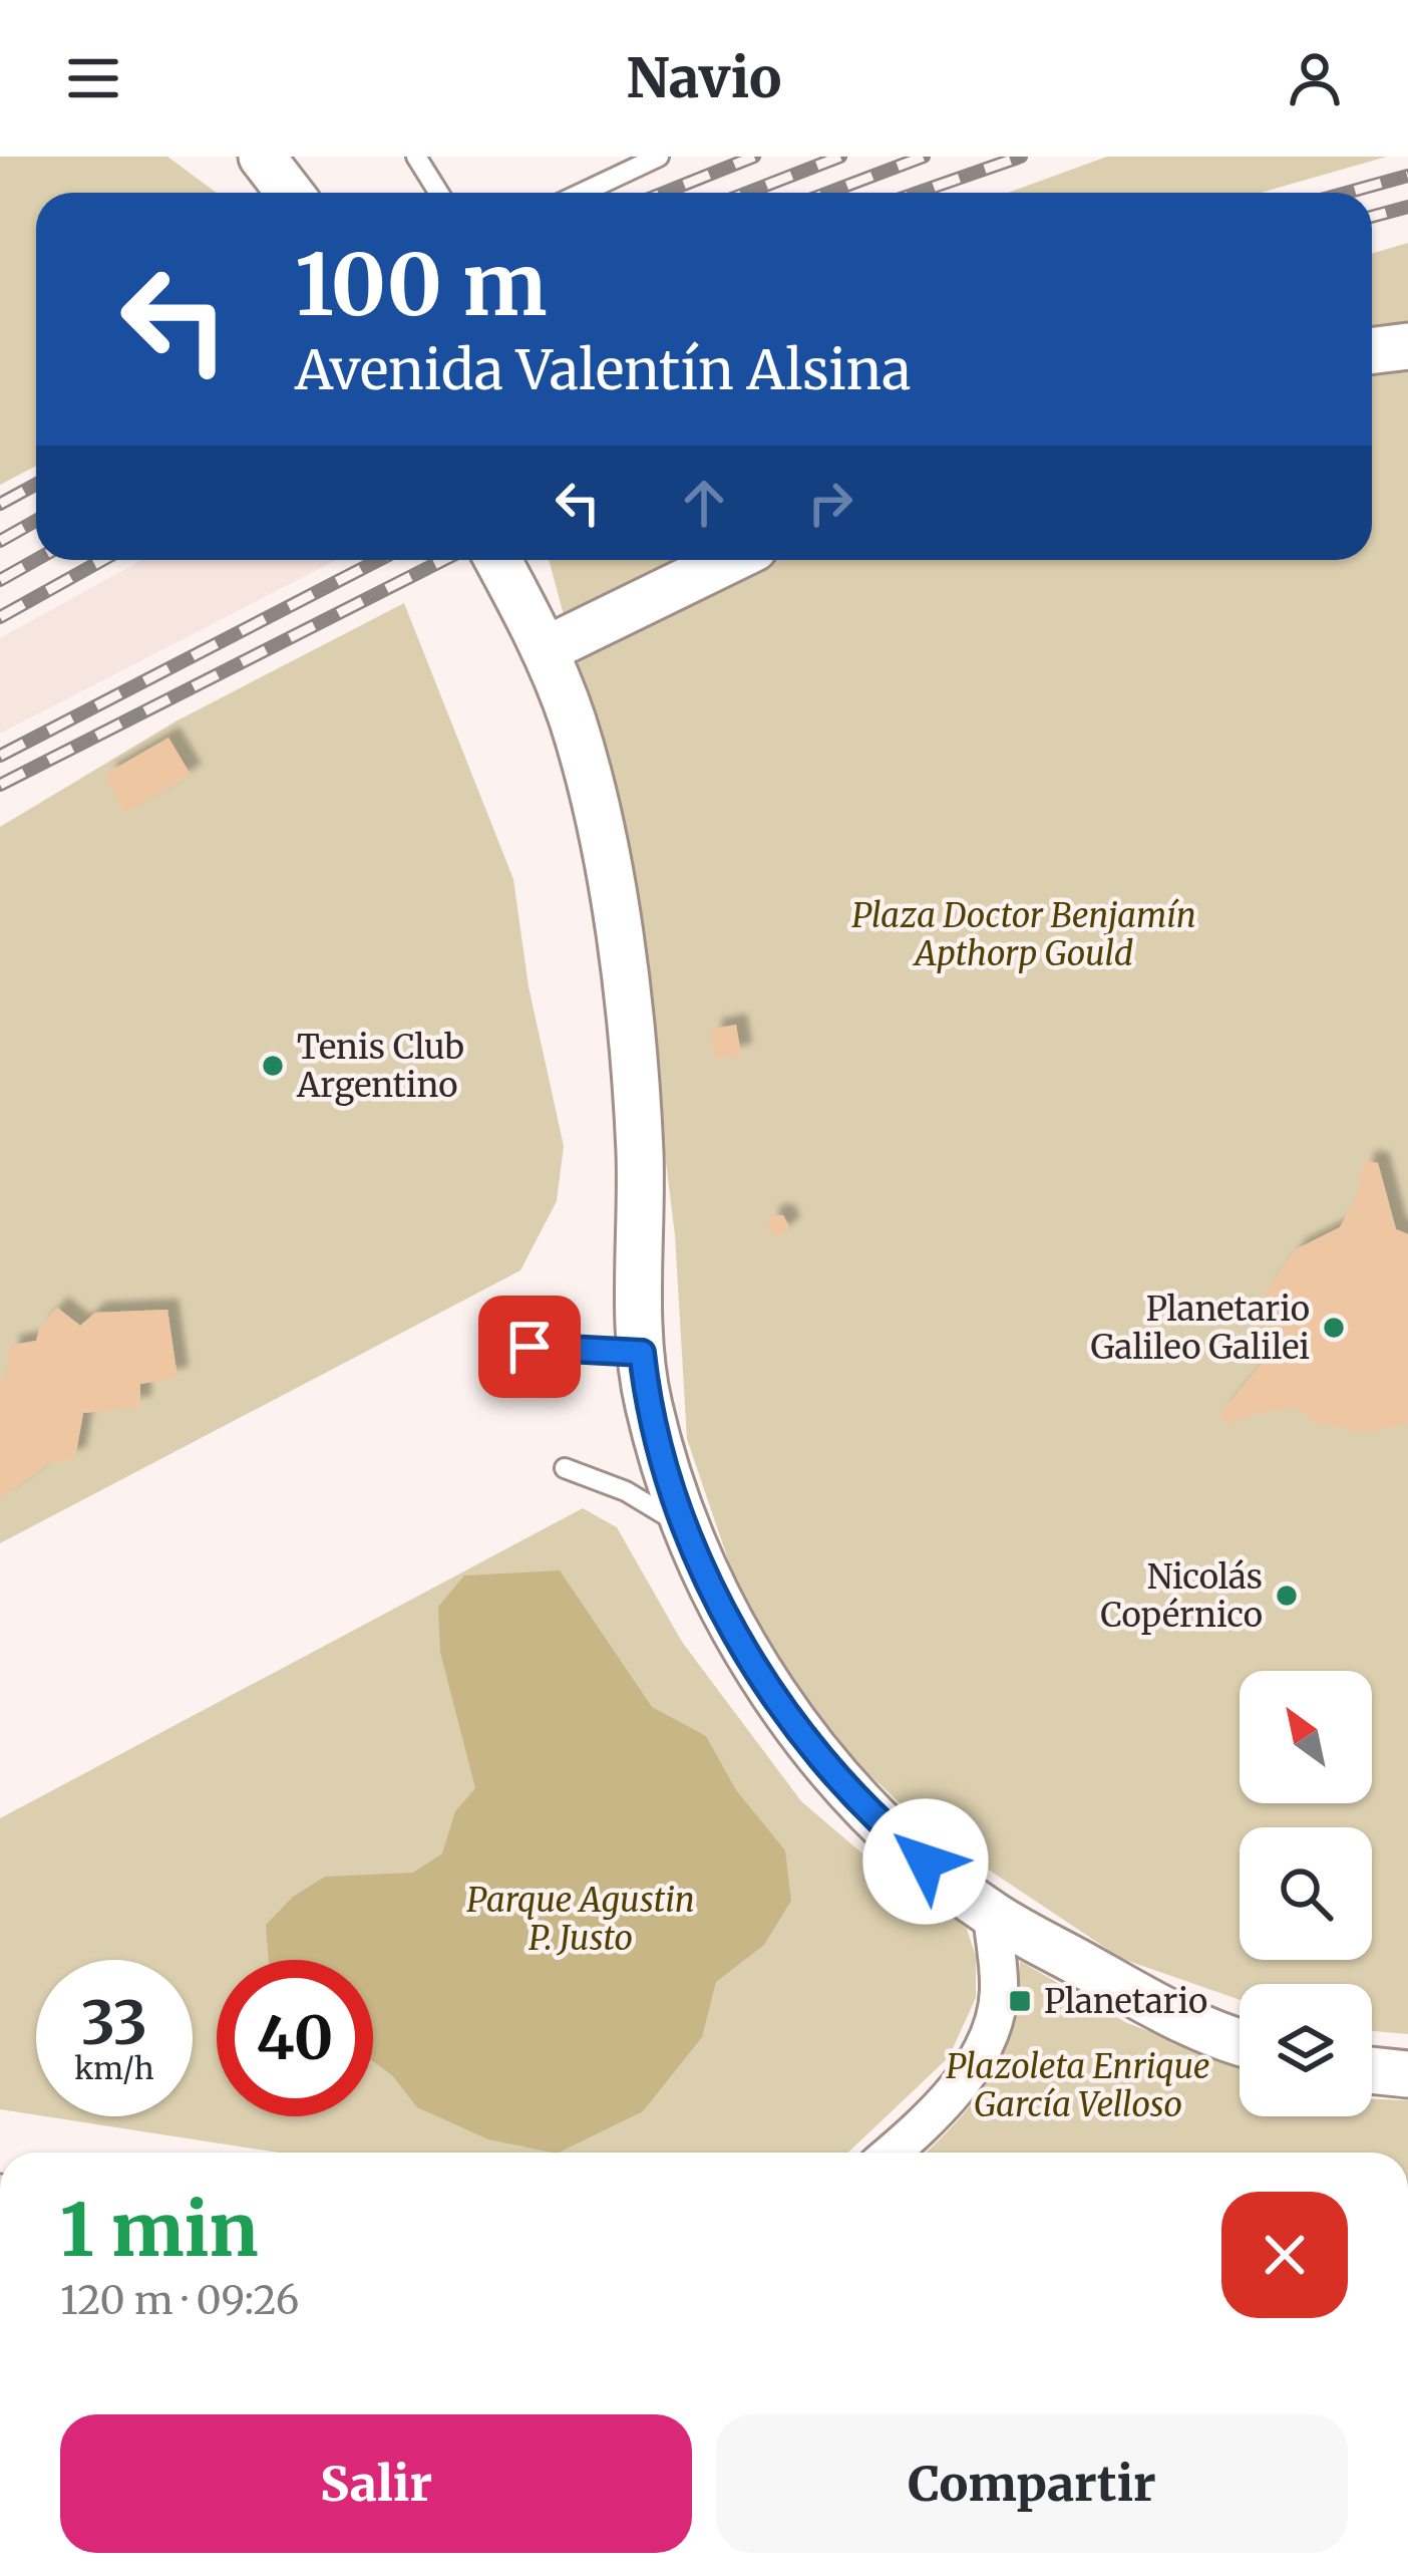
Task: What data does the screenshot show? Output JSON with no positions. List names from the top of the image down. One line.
{"parks":["Plaza Doctor Benjamín Apthorp Gould","Parque Agustin P. Justo","Plazoleta Enrique García Velloso"],"places":{"other":["Tenis Club Argentino","Planetario Galileo Galilei","Nicolás Copérnico"],"transit":["Planetario"]},"north":"top left","page":{"header":"Navio","turn":["100 m","Avenida Valentín Alsina"],"speed":"33 km/h","limit":"40","heading":["1 min","120 m · 09:26"],"buttons":["Salir","Compartir"]}}
